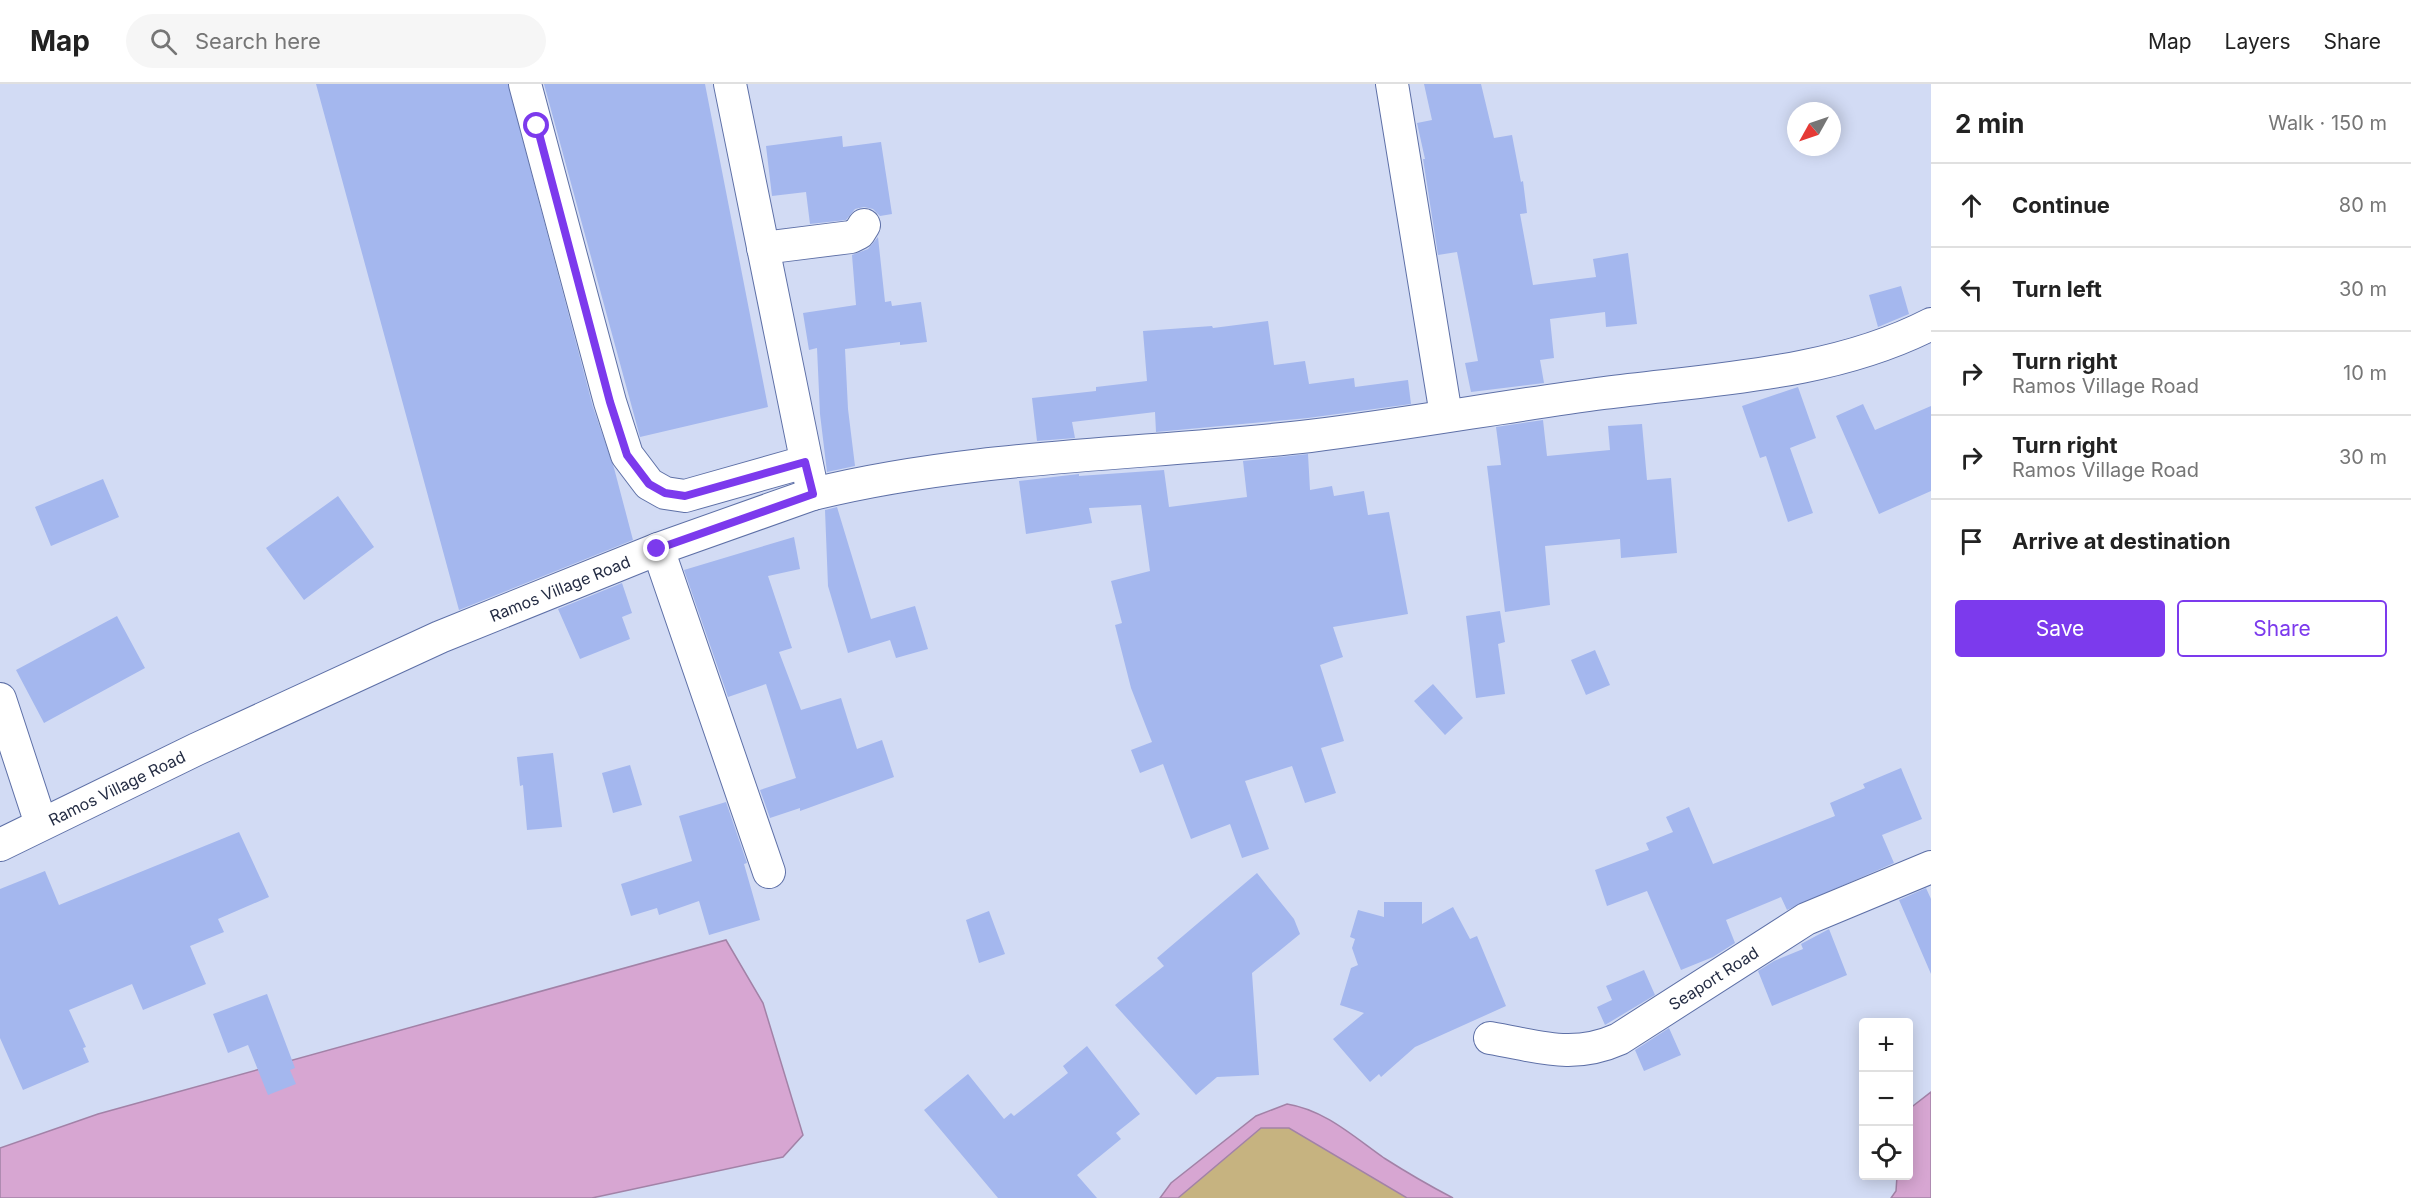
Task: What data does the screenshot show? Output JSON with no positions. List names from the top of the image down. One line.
{"streets":{"street":["Ramos Village Road","Seaport Road"]},"north":"bottom left","page":{"header":"Map","search":"Search here","nav":["Map","Layers","Share"],"heading":["2 min","Walk · 150 m"],"list":[["Continue","80 m"],["Turn left","30 m"],["Turn right","Ramos Village Road","10 m"],["Turn right","Ramos Village Road","30 m"],"Arrive at destination"],"buttons":["Save","Share"],"map_buttons":["+","−"]}}
